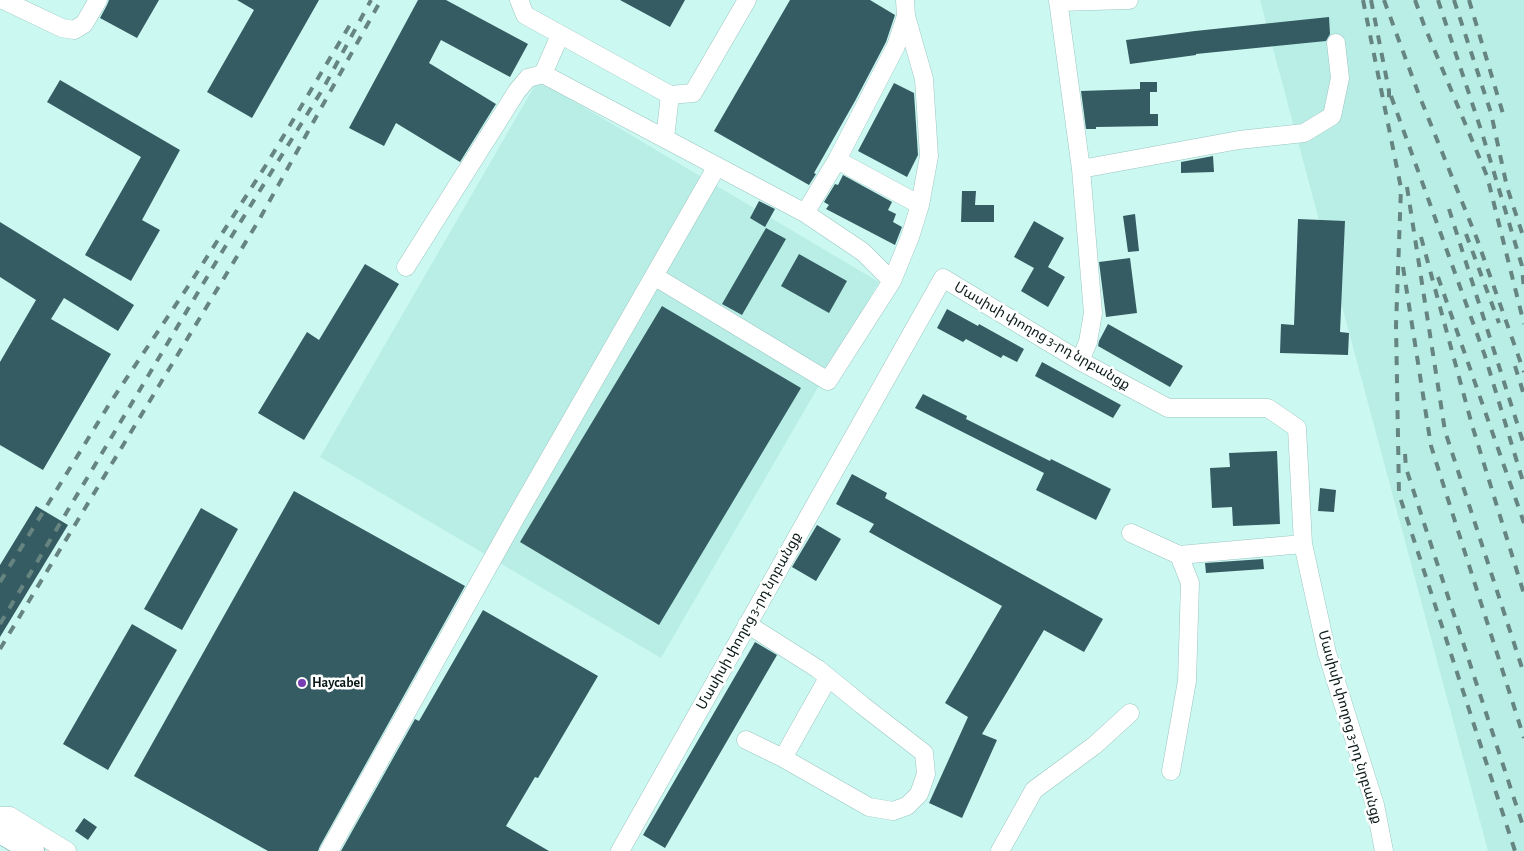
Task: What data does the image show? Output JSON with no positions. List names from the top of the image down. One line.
{"streets":{"street":["Մասիսի փողոց 3-րդ նրբանցք"]},"places":["Haycabel"]}
